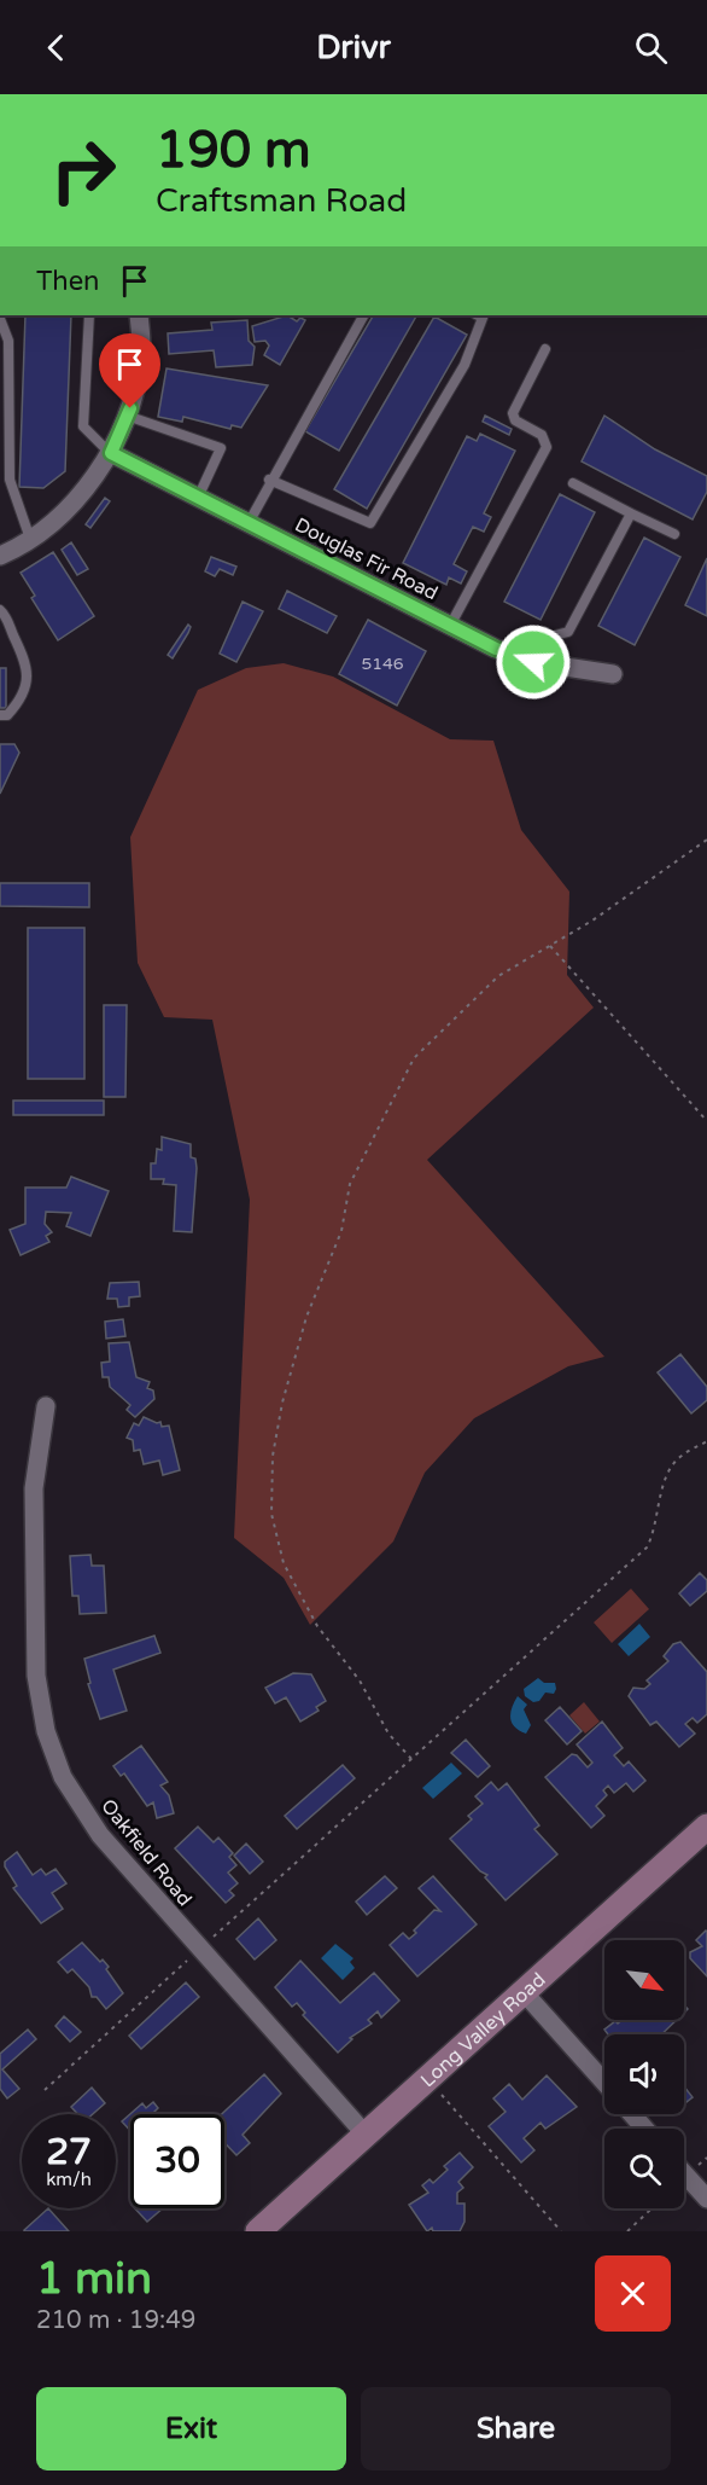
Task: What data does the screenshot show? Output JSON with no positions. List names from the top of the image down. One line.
{"streets":{"street":["Douglas Fir Road","Oakfield Road","Long Valley Road"]},"crossings":[["Oakfield Road","Long Valley Road"]],"house_numbers":["5146"],"north":"bottom right","page":{"header":"Drivr","turn":["190 m","Craftsman Road"],"then":"Then","speed":"27 km/h","limit":"30","heading":["1 min","210 m · 19:49"],"buttons":["Exit","Share"]}}
